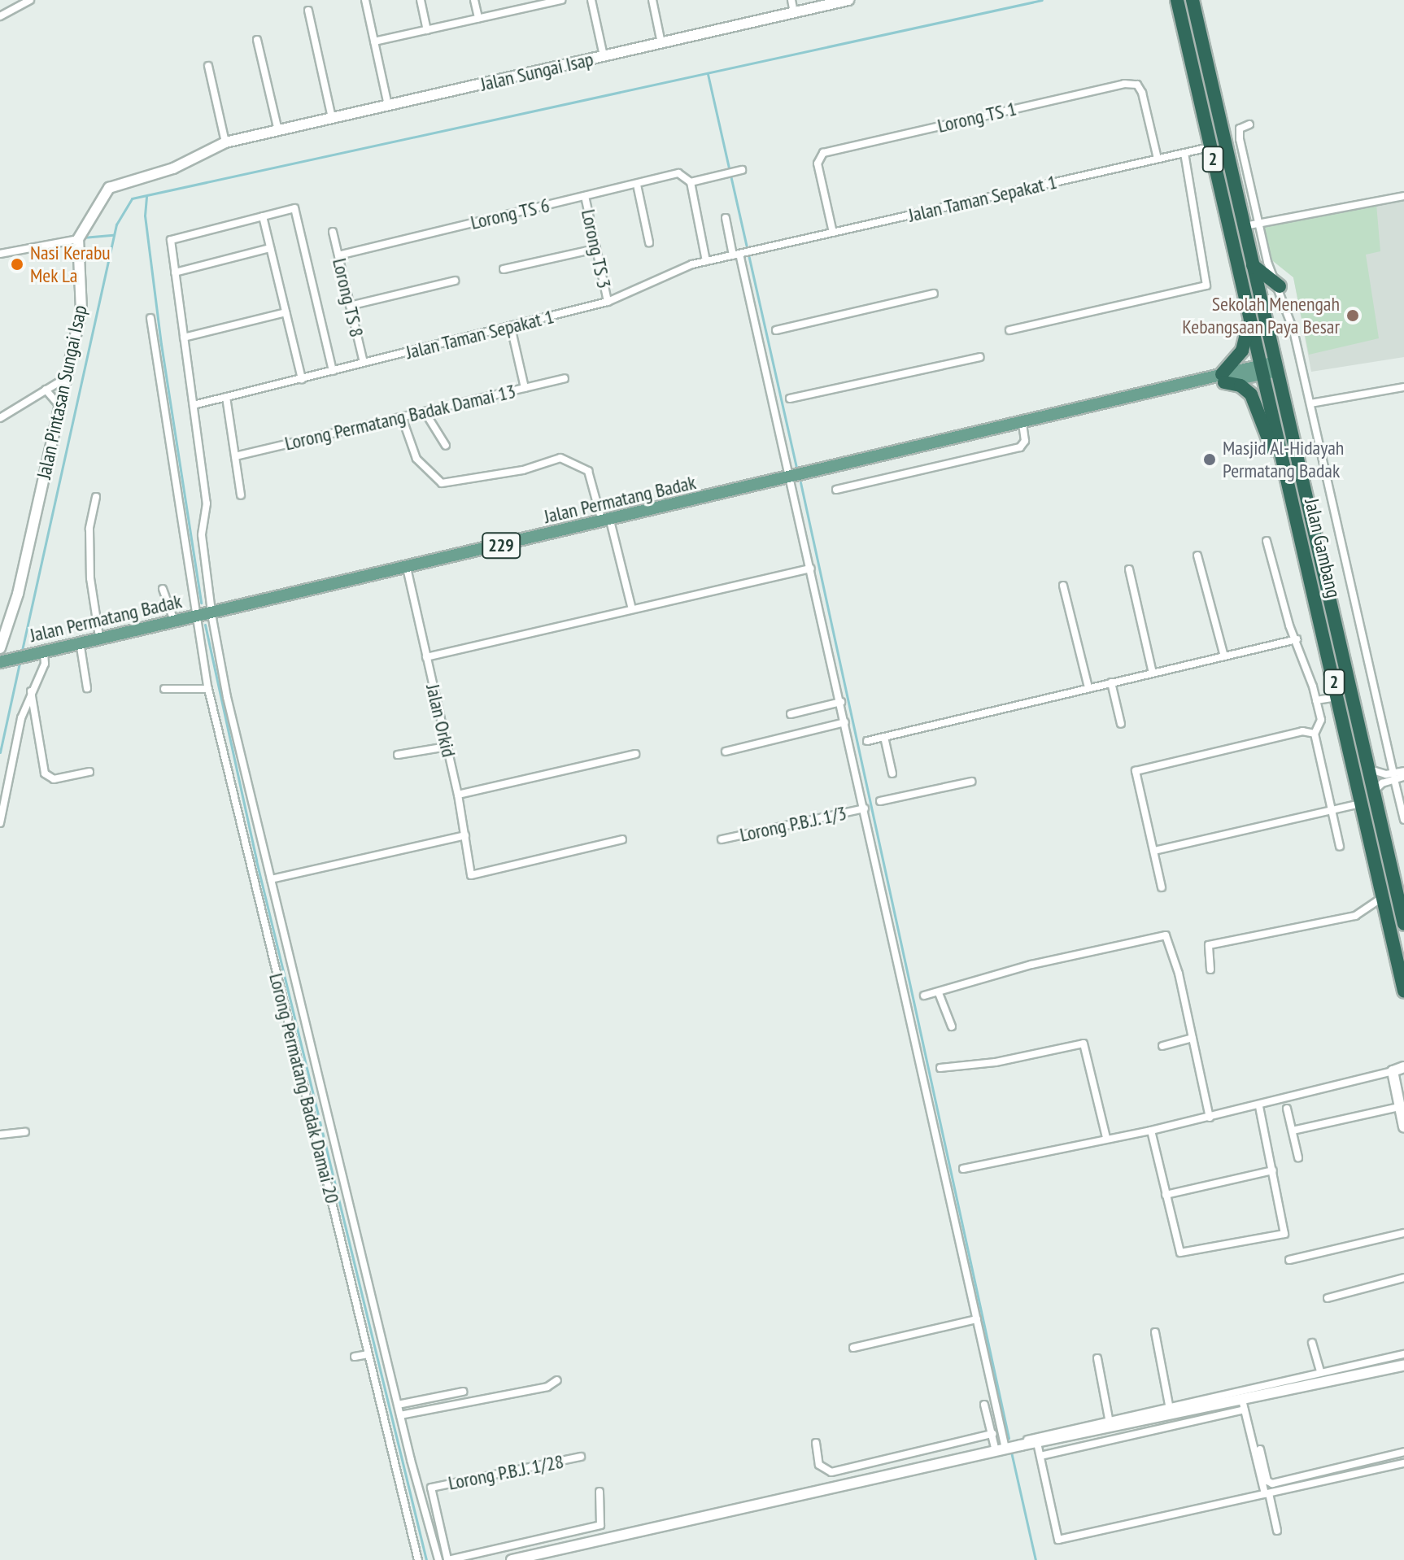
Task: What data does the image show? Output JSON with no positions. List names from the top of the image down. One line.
{"streets":{"highway":["2","Jalan Gambang"],"main road":["Jalan Permatang Badak","229"],"street":["Jalan Sungai Isap","Lorong TS 1","Jalan Taman Sepakat 1","Lorong TS 6","Lorong TS 3","Lorong TS 8","Jalan Pintasan Sungai Isap","Lorong Permatang Badak Damai 13","Jalan Orkid","Lorong P.B.J. 1/3","Lorong Permatang Badak Damai 20","Lorong P.B.J. 1/28"]},"crossings":[["Lorong TS 1","Jalan Taman Sepakat 1"],["Jalan Taman Sepakat 1","Lorong TS 3"],["Jalan Taman Sepakat 1","Lorong TS 8"],["Jalan Taman Sepakat 1","Jalan Gambang"],["Lorong TS 6","Lorong TS 3"],["Lorong TS 6","Lorong TS 8"],["Jalan Permatang Badak","Jalan Gambang"],["Jalan Permatang Badak","Jalan Orkid"],["Jalan Permatang Badak","Lorong Permatang Badak Damai 20"]],"places":["Nasi Kerabu Mek La","Sekolah Menengah Kebangsaan Paya Besar","Masjid Al-Hidayah Permatang Badak"]}
